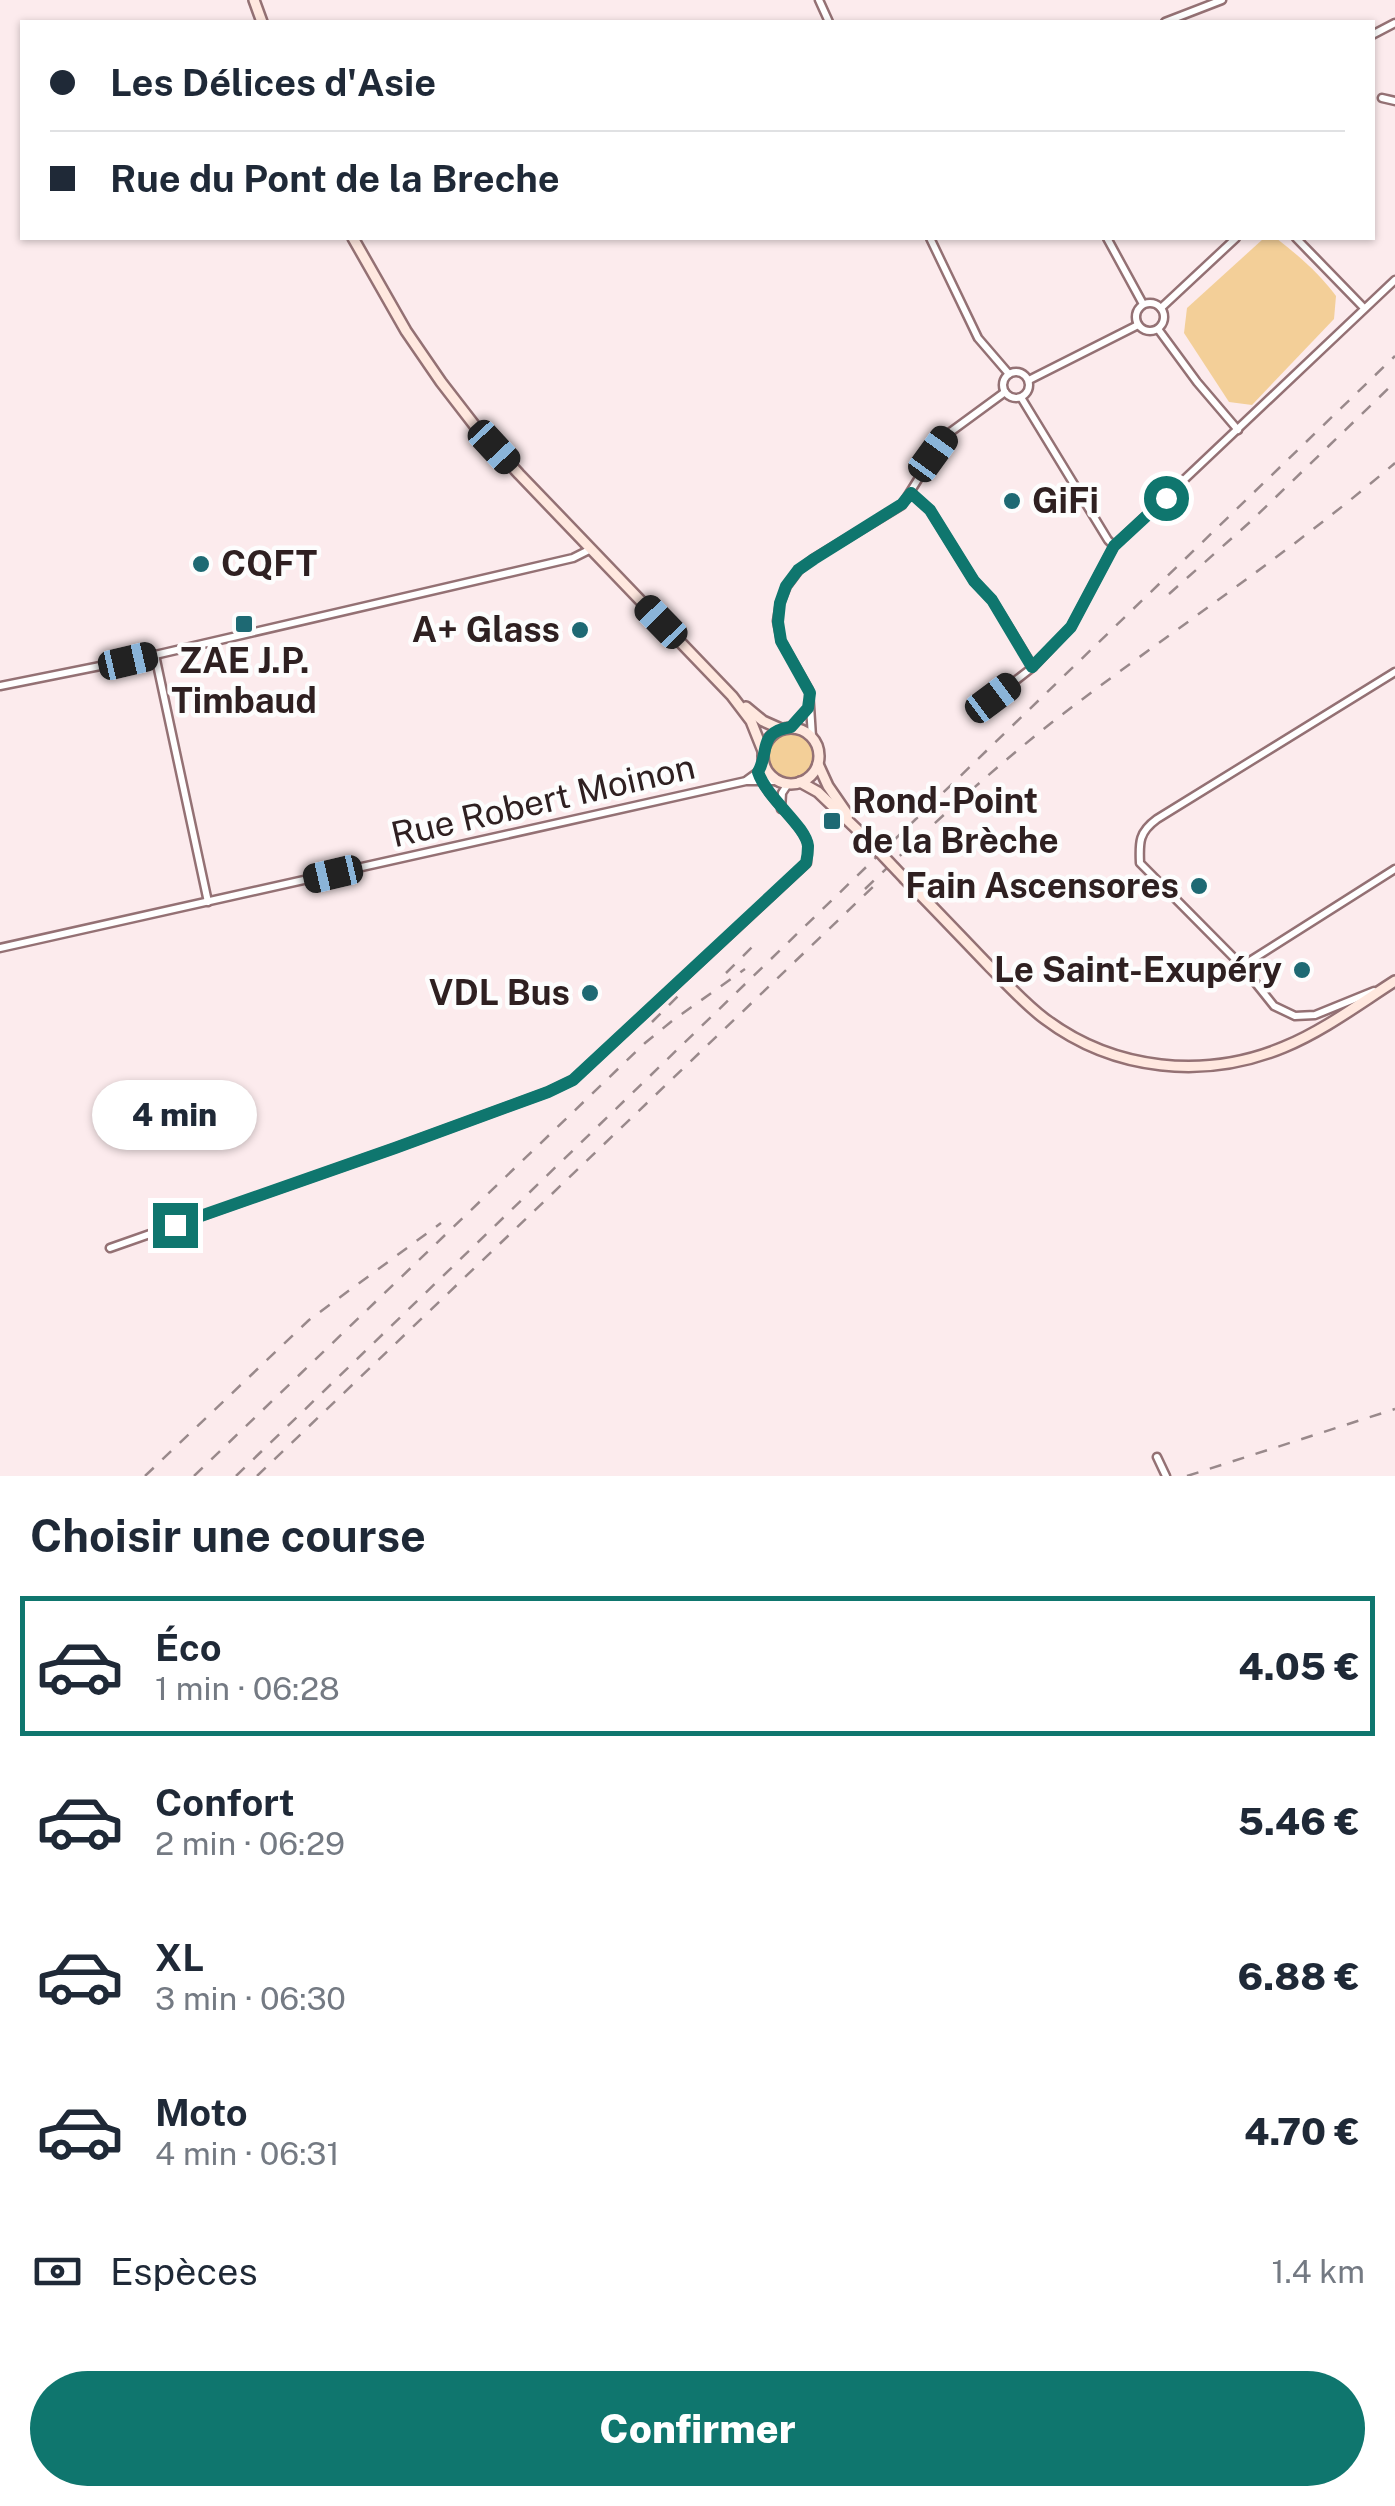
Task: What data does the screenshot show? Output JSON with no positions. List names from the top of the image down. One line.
{"streets":{"street":["Rue Robert Moinon"]},"places":{"other":["GiFi","CQFT","A+ Glass","Fain Ascensores","Le Saint-Exupéry","VDL Bus"],"transit":["ZAE J.P. Timbaud","Rond-Point de la Brèche"]},"page":{"banner":["Les Délices d'Asie","Rue du Pont de la Breche"],"bubble":"4 min","heading":"Choisir une course","list":[{"name":"Éco","note":"1 min · 06:28","value":"4.05 €"},{"name":"Confort","note":"2 min · 06:29","value":"5.46 €"},{"name":"XL","note":"3 min · 06:30","value":"6.88 €"},{"name":"Moto","note":"4 min · 06:31","value":"4.70 €"}],"pay":["Espèces","1.4 km"],"buttons":"Confirmer"}}
